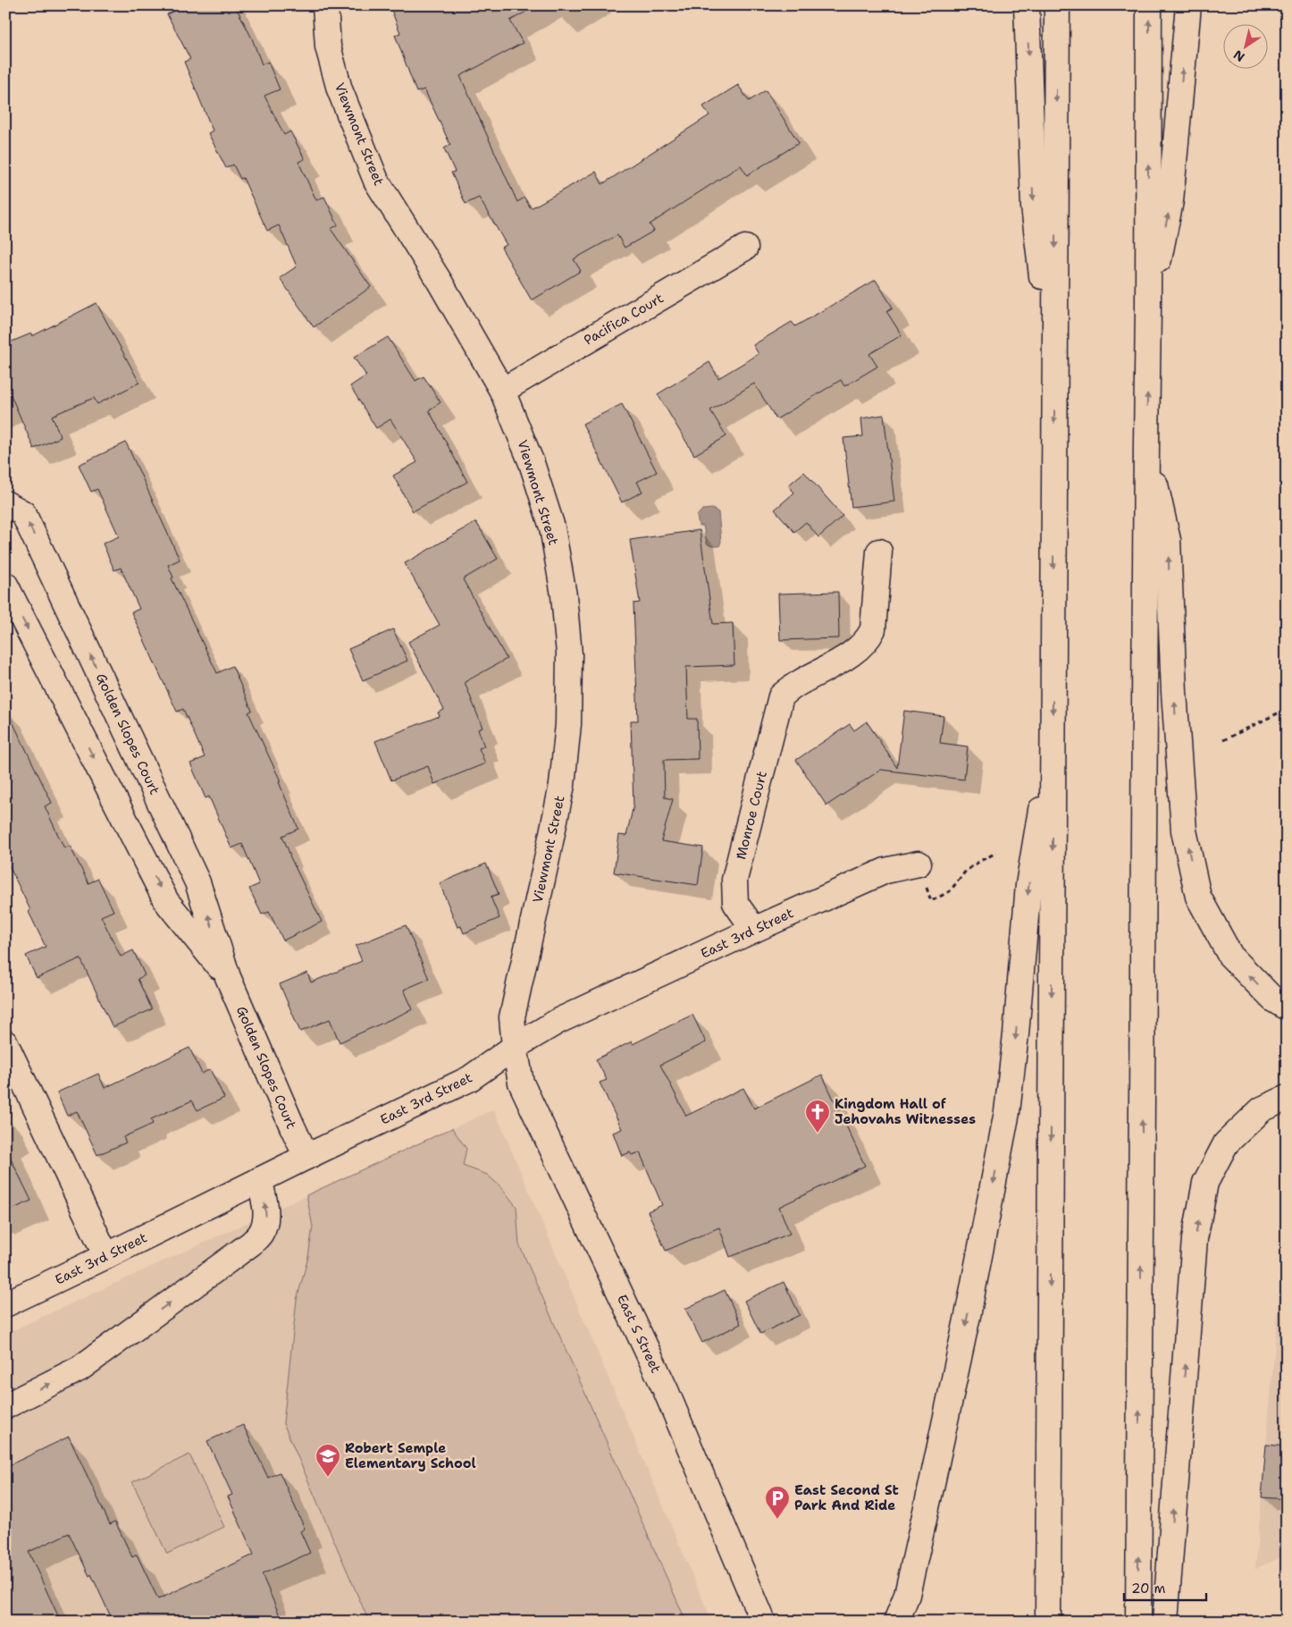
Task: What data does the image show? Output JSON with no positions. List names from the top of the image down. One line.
{"streets":{"main road":["Viewmont Street","Pacifica Court","Golden Slopes Court","Monroe Court","East 3rd Street","East S Street"]},"crossings":[["Viewmont Street","Pacifica Court"],["Viewmont Street","East 3rd Street"],["Viewmont Street","East S Street"],["Golden Slopes Court","East 3rd Street"],["Monroe Court","East 3rd Street"],["East 3rd Street","East S Street"]],"places":{"church":["Kingdom Hall of Jehovahs Witnesses"],"school or university":["Robert Semple Elementary School"],"parking":["East Second St Park And Ride"]},"scale_bar":"20 m","north":"bottom left"}
